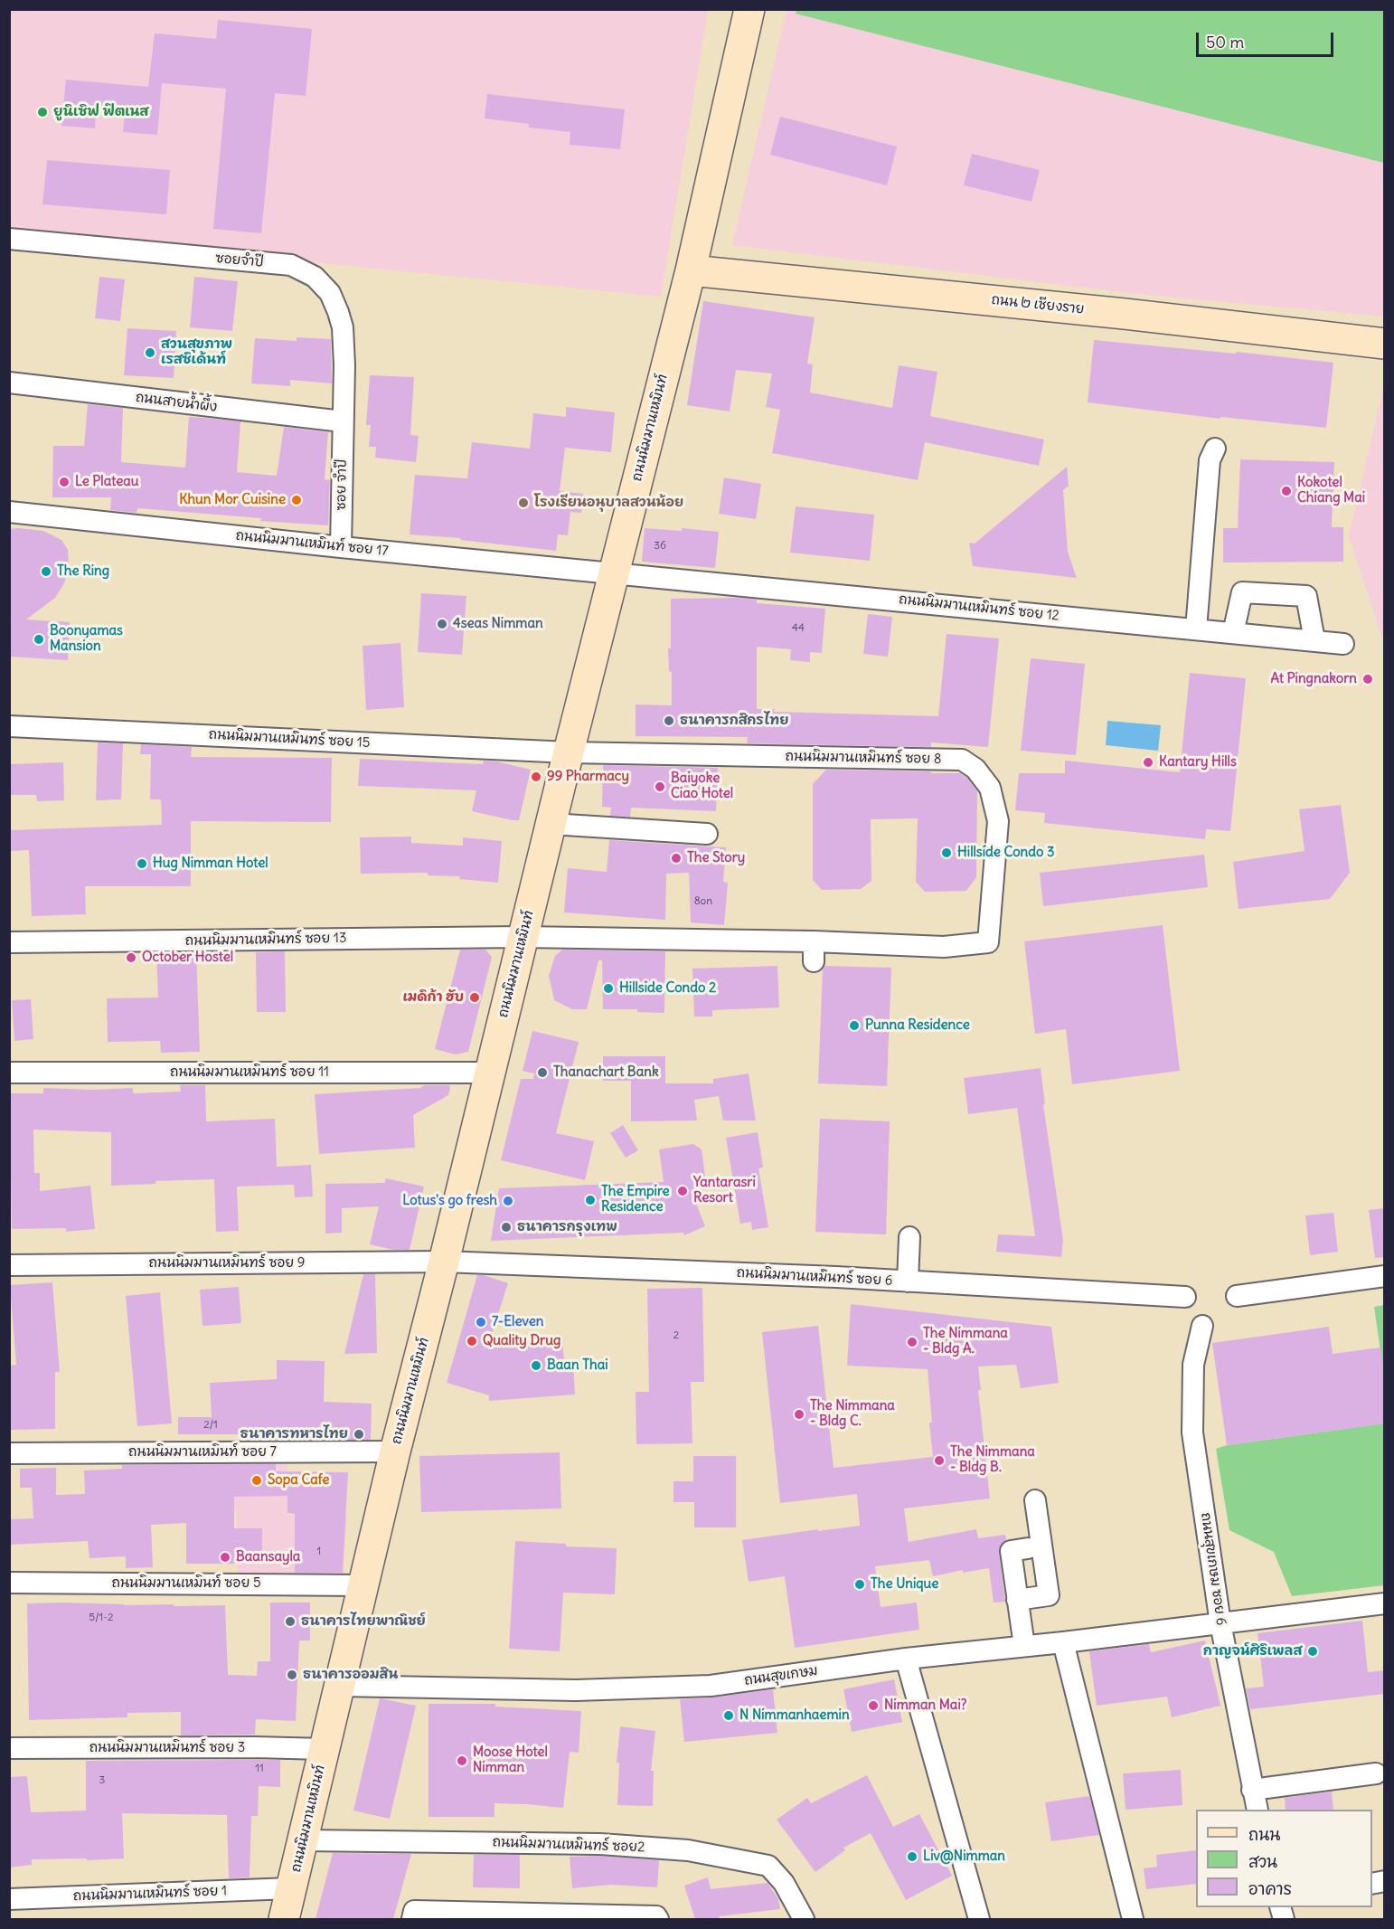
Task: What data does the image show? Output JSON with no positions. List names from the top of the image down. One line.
{"streets":{"main road":["ถนน ๒ เชียงราย","ถนนนิมมานเหมินท์"],"street":["ซอยจำปี","ถนนสายน้ำผึ้ง","ซอย จำปี","ถนนนิมมานเหมินท์ ซอย 17","ถนนนิมมานเหมินทร์ ซอย 12","ถนนนิมมานเหมินทร์ ซอย 15","ถนนนิมมานเหมินทร์ ซอย 8","ถนนนิมมานเหมินทร์ ซอย 13","ถนนนิมมานเหมินทร์ ซอย 11","ถนนนิมมานเหมินทร์ ซอย 9","ถนนนิมมานเหมินทร์ ซอย 6","ถนนนิมมานเหมินท์ ซอย 7","ถนนสุขเกษม ซอย 6","ถนนนิมมานเหมินท์ ซอย 5","ถนนสุขเกษม","ถนนนิมมานเหมินทร์ ซอย 3","ถนนนิมมานเหมินทร์ ซอย2","ถนนนิมมานเหมินทร์ ซอย 1"]},"crossings":[["ซอยจำปี","ถนนสายน้ำผึ้ง"],["ซอยจำปี","ซอย จำปี"],["ถนน ๒ เชียงราย","ถนนนิมมานเหมินท์"],["ถนนสายน้ำผึ้ง","ซอย จำปี"],["ถนนนิมมานเหมินท์","ถนนนิมมานเหมินท์ ซอย 17"],["ถนนนิมมานเหมินท์","ถนนนิมมานเหมินทร์ ซอย 12"],["ถนนนิมมานเหมินท์","ถนนนิมมานเหมินทร์ ซอย 15"],["ถนนนิมมานเหมินท์","ถนนนิมมานเหมินทร์ ซอย 8"],["ถนนนิมมานเหมินท์","ถนนนิมมานเหมินทร์ ซอย 13"],["ถนนนิมมานเหมินท์","ถนนนิมมานเหมินทร์ ซอย 11"],["ถนนนิมมานเหมินท์","ถนนนิมมานเหมินทร์ ซอย 9"],["ถนนนิมมานเหมินท์","ถนนนิมมานเหมินทร์ ซอย 6"],["ถนนนิมมานเหมินท์","ถนนนิมมานเหมินท์ ซอย 7"],["ถนนนิมมานเหมินท์","ถนนนิมมานเหมินท์ ซอย 5"],["ถนนนิมมานเหมินท์","ถนนสุขเกษม"],["ถนนนิมมานเหมินท์","ถนนนิมมานเหมินทร์ ซอย 3"],["ถนนนิมมานเหมินท์","ถนนนิมมานเหมินทร์ ซอย2"],["ถนนนิมมานเหมินท์","ถนนนิมมานเหมินทร์ ซอย 1"],["ซอย จำปี","ถนนนิมมานเหมินท์ ซอย 17"],["ถนนนิมมานเหมินท์ ซอย 17","ถนนนิมมานเหมินทร์ ซอย 12"],["ถนนนิมมานเหมินทร์ ซอย 15","ถนนนิมมานเหมินทร์ ซอย 8"],["ถนนนิมมานเหมินทร์ ซอย 8","ถนนนิมมานเหมินทร์ ซอย 13"],["ถนนนิมมานเหมินทร์ ซอย 9","ถนนนิมมานเหมินทร์ ซอย 6"],["ถนนสุขเกษม ซอย 6","ถนนสุขเกษม"]],"places":["ยูนิเซิฟ ฟิตเนส","สวนสุขภาพ เรสซิเด้นท์","Le Plateau","Kokotel Chiang Mai","Khun Mor Cuisine","โรงเรียนอนุบาลสวนน้อย","The Ring","4seas Nimman","Boonyamas Mansion","At Pingnakorn","ธนาคารกสิกรไทย","Kantary Hills","99 Pharmacy","Baiyoke Ciao Hotel","Hillside Condo 3","The Story","Hug Nimman Hotel","October Hostel","Hillside Condo 2","เมดิก้า ฮับ","Punna Residence","Thanachart Bank","Yantarasri Resort","The Empire Residence","Lotus's go fresh","ธนาคารกรุงเทพ","7-Eleven","Quality Drug","The Nimmana - Bldg A.","Baan Thai","The Nimmana - Bldg C.","ธนาคารทหารไทย","The Nimmana - Bldg B.","Sopa Cafe","Baansayla","The Unique","ธนาคารไทยพาณิชย์","กาญจน์ศิริเพลส","ธนาคารออมสิน","Nimman Mai?","N Nimmanhaemin","Moose Hotel Nimman","Liv@Nimman"],"house_numbers":["36","44","8on","2","2/1","1","5/1-2","11","3"],"legend":["ถนน","สวน","อาคาร"],"scale_bar":"50 m"}
